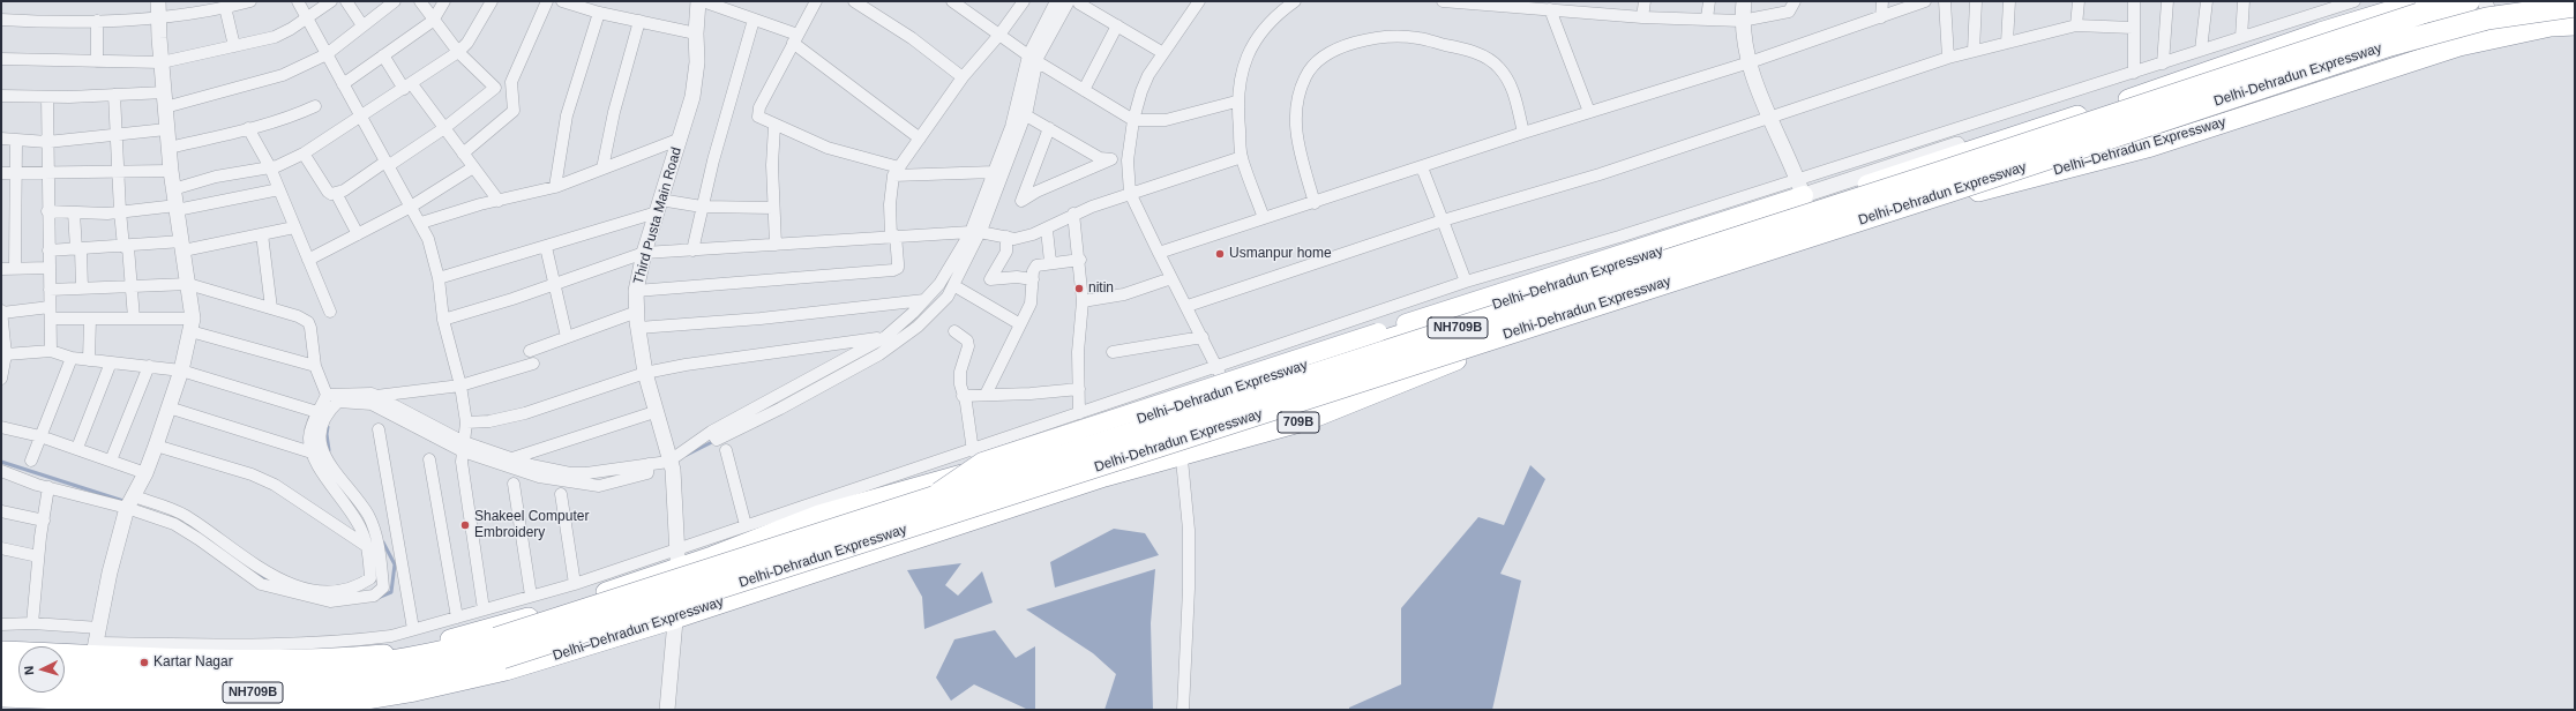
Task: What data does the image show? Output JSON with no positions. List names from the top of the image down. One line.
{"streets":{"highway":["Delhi-Dehradun Expressway","Delhi–Dehradun Expressway","NH709B","709B"],"street":["Third Pusta Main Road"]},"crossings":[["Delhi–Dehradun Expressway","Third Pusta Main Road"]],"places":["Usmanpur home","nitin","Shakeel Computer Embroidery","Kartar Nagar"],"north":"left"}
